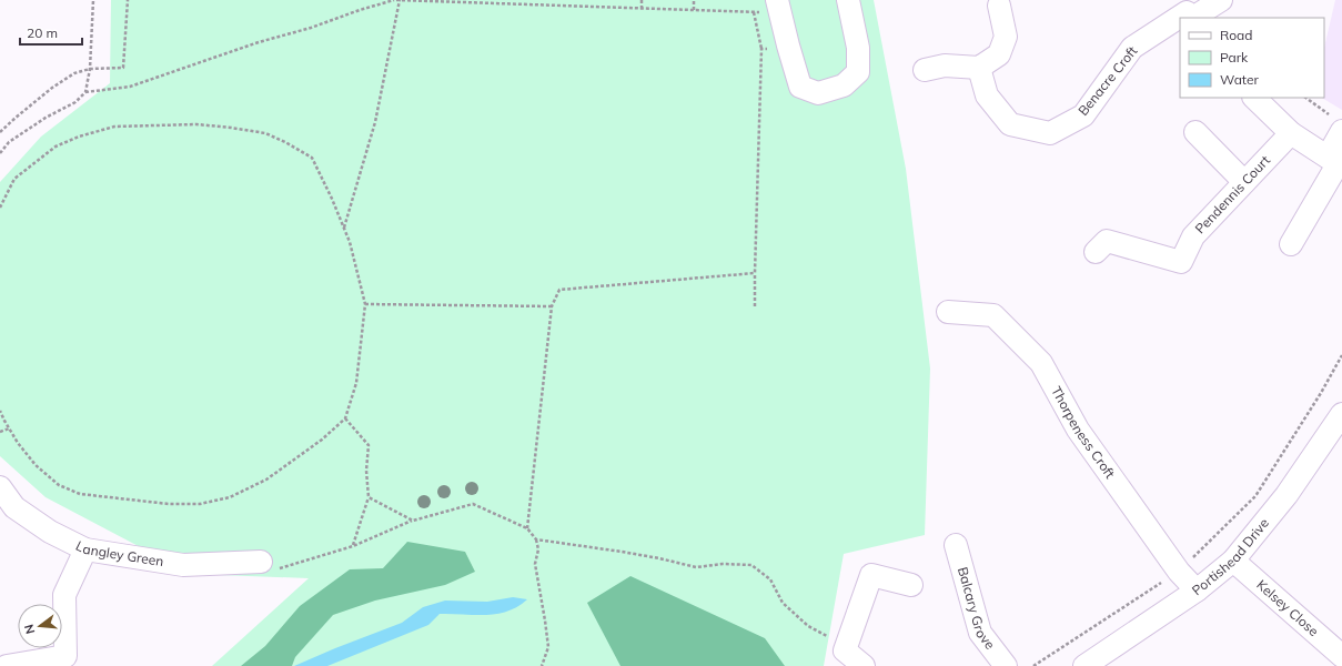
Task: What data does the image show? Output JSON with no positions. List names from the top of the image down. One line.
{"streets":{"street":["Benacre Croft","Pendennis Court","Thorpeness Croft","Langley Green","Portishead Drive","Balcary Grove","Kelsey Close"]},"crossings":[["Thorpeness Croft","Portishead Drive"],["Portishead Drive","Kelsey Close"]],"legend":["Road","Park","Water"],"scale_bar":"20 m","north":"left"}
